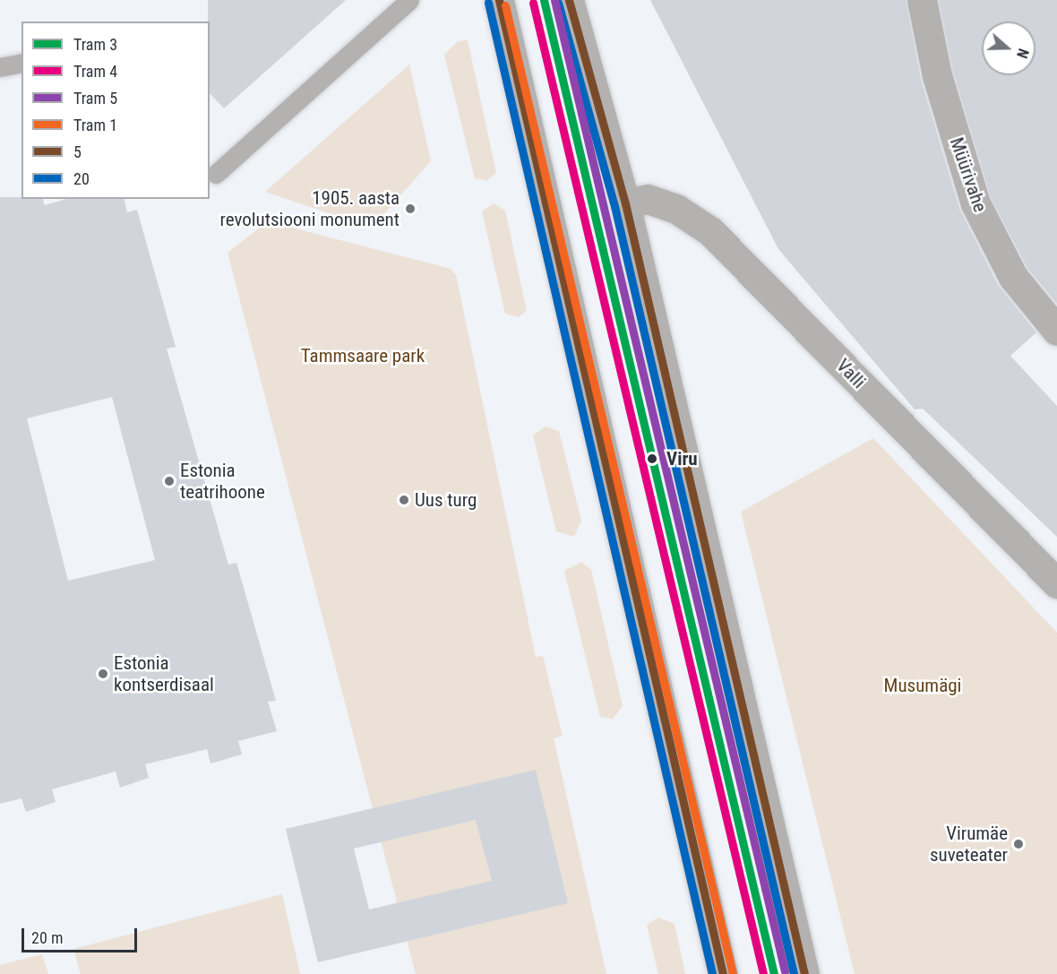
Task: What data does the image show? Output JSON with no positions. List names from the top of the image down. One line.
{"streets":{"main road":["Müürivahe","Valli"]},"parks":["Tammsaare park","Musumägi"],"places":["1905. aasta revolutsiooni monument","Viru","Estonia teatrihoone","Uus turg","Estonia kontserdisaal","Virumäe suveteater"],"lines":["tram line 3","tram line 5","transit line 5","tram line 4","transit line 20","tram line 1"],"legend":["Tram 3","Tram 4","Tram 5","Tram 1","5","20"],"scale_bar":"20 m","north":"right"}
